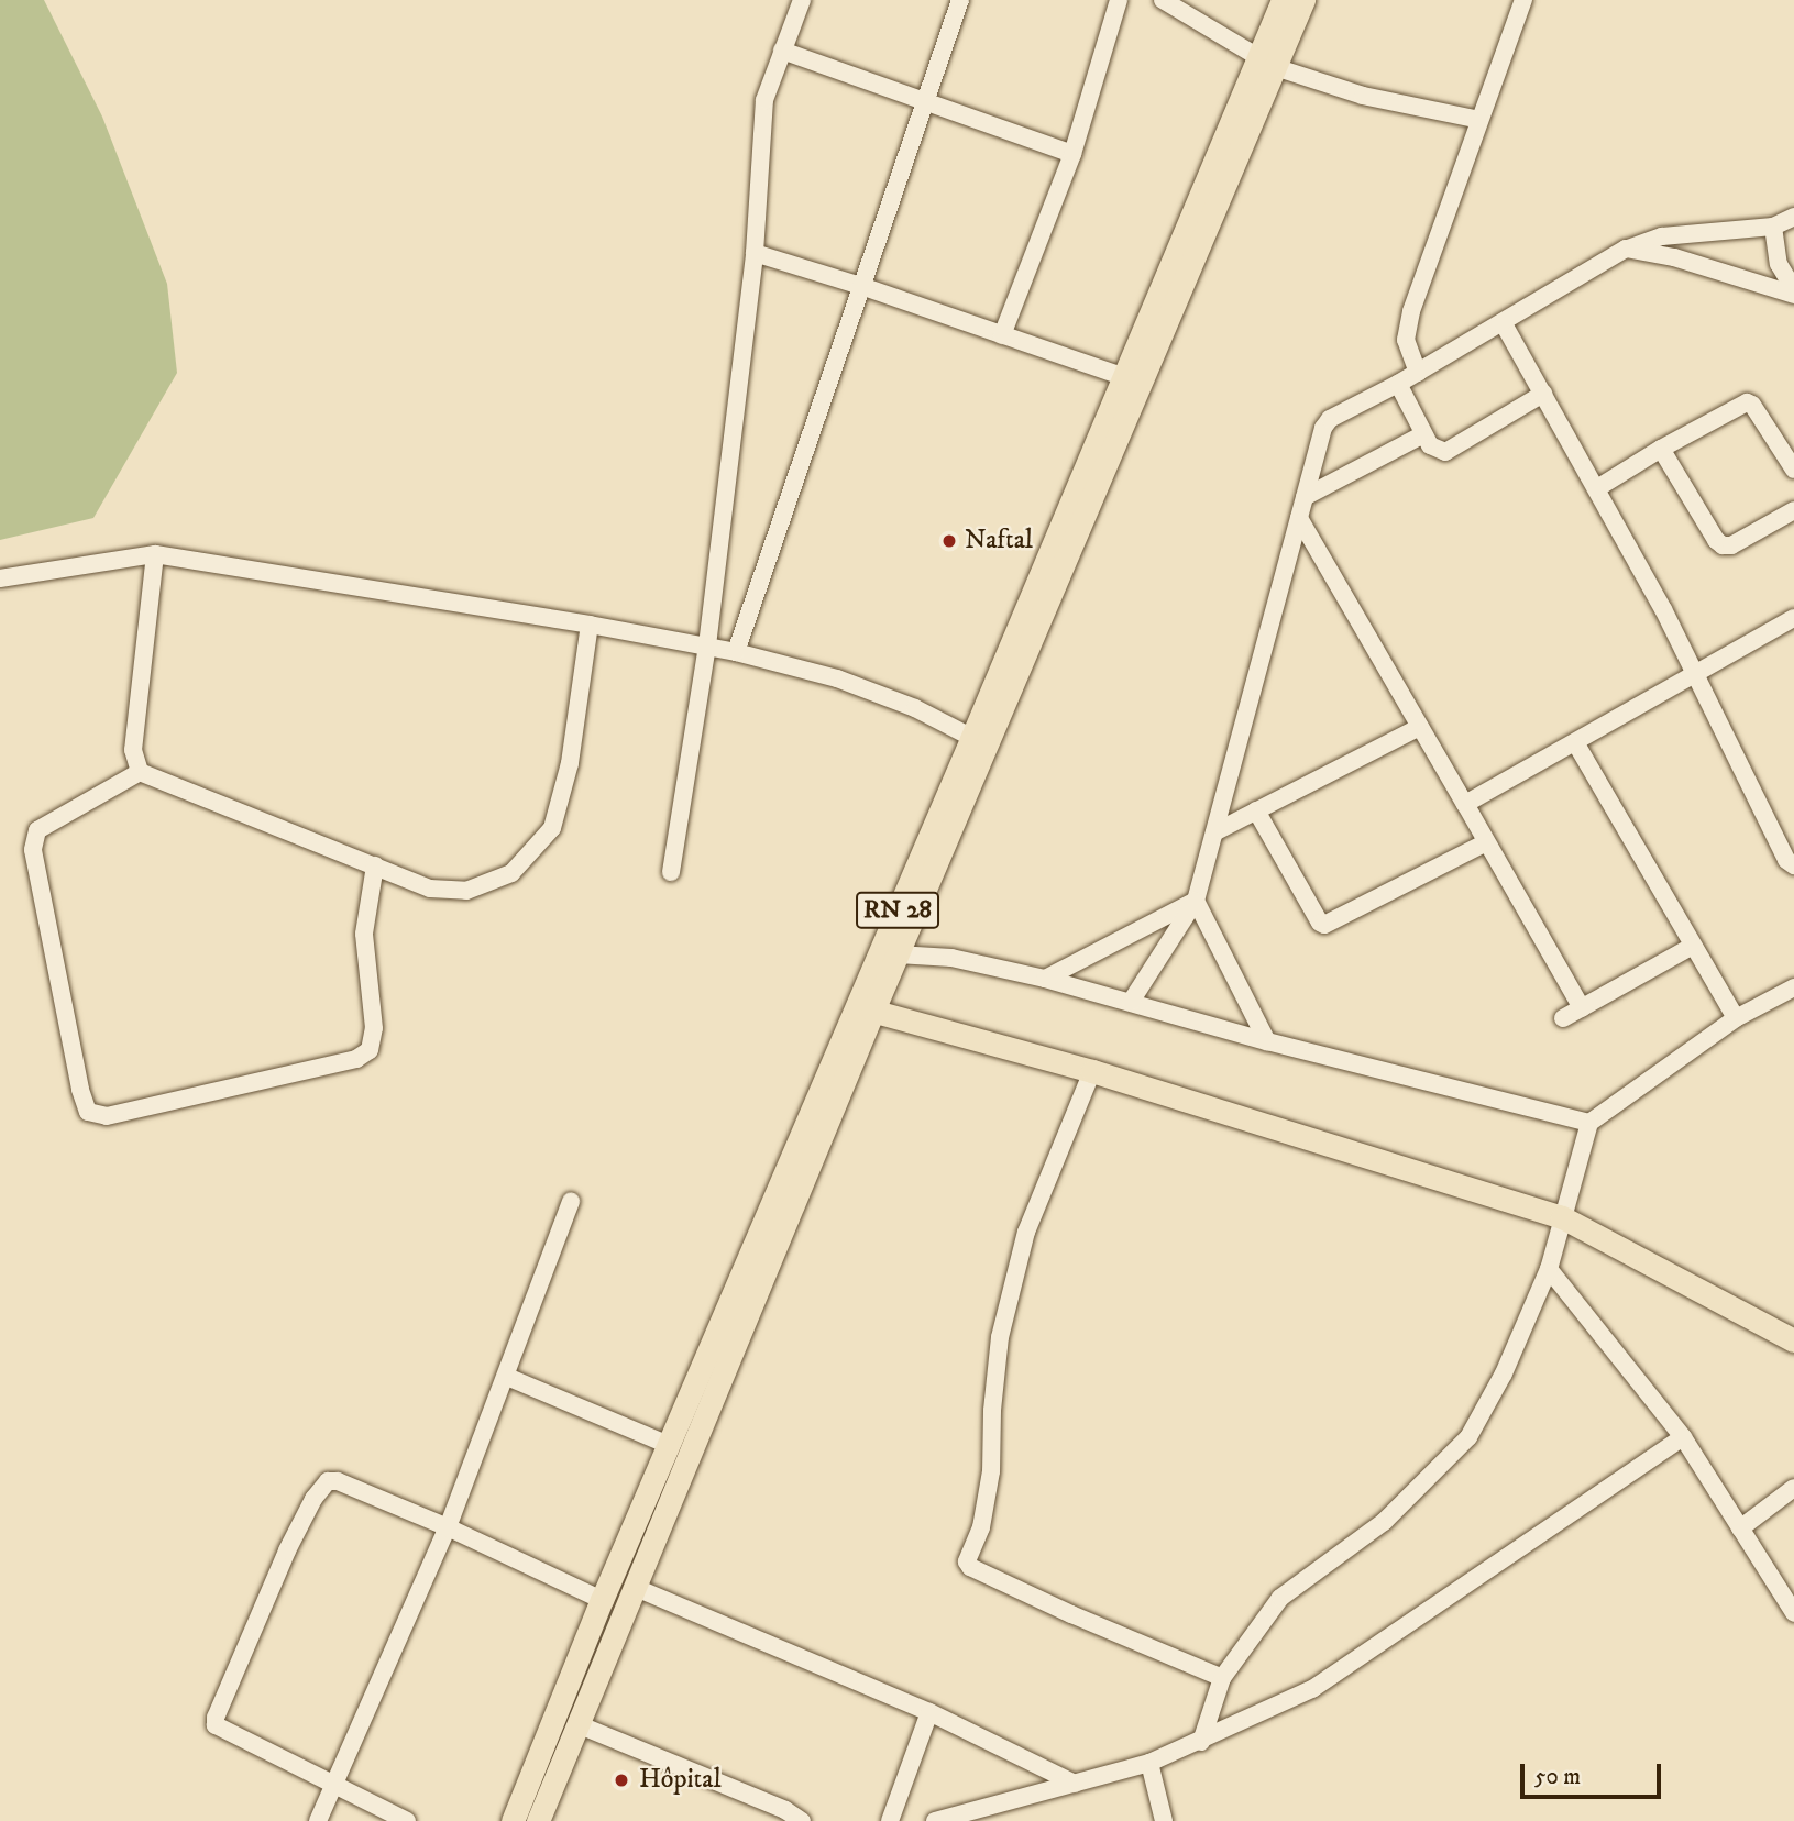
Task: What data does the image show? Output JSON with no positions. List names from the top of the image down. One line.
{"streets":{"main road":["RN 28"]},"places":["Naftal","Hôpital"],"scale_bar":"50 m"}
